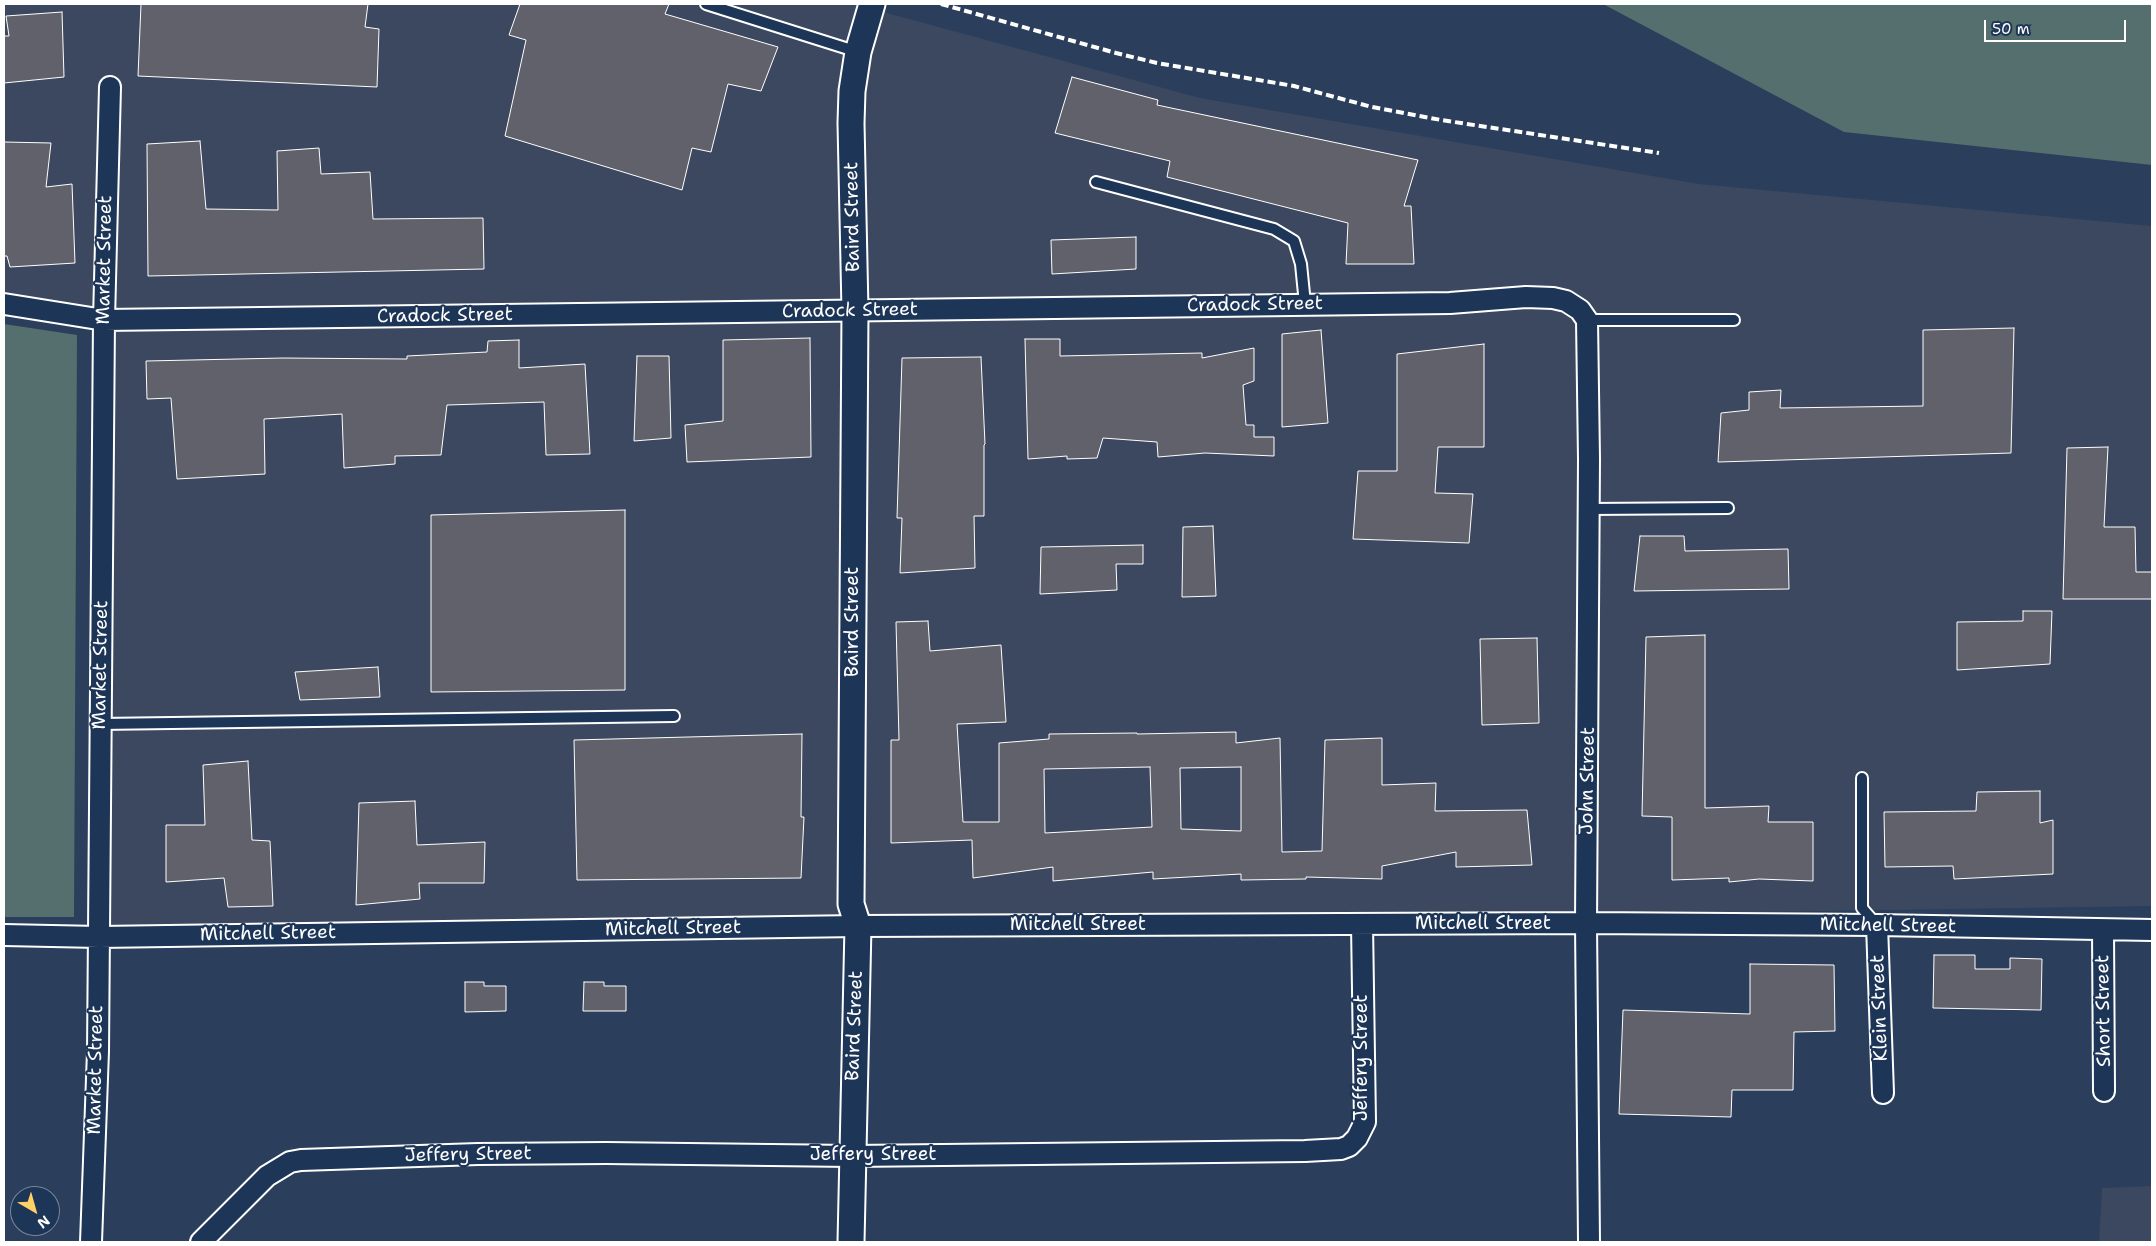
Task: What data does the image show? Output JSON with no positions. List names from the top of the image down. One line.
{"streets":{"street":["Baird Street","Market Street","Cradock Street","John Street","Mitchell Street","Klein Street","Short Street","Jeffery Street"]},"crossings":[["Baird Street","Cradock Street"],["Baird Street","Mitchell Street"],["Baird Street","Jeffery Street"],["Market Street","Cradock Street"],["Market Street","Mitchell Street"],["Cradock Street","John Street"],["John Street","Mitchell Street"],["Mitchell Street","Klein Street"],["Mitchell Street","Short Street"],["Mitchell Street","Jeffery Street"]],"scale_bar":"50 m","north":"bottom right"}
